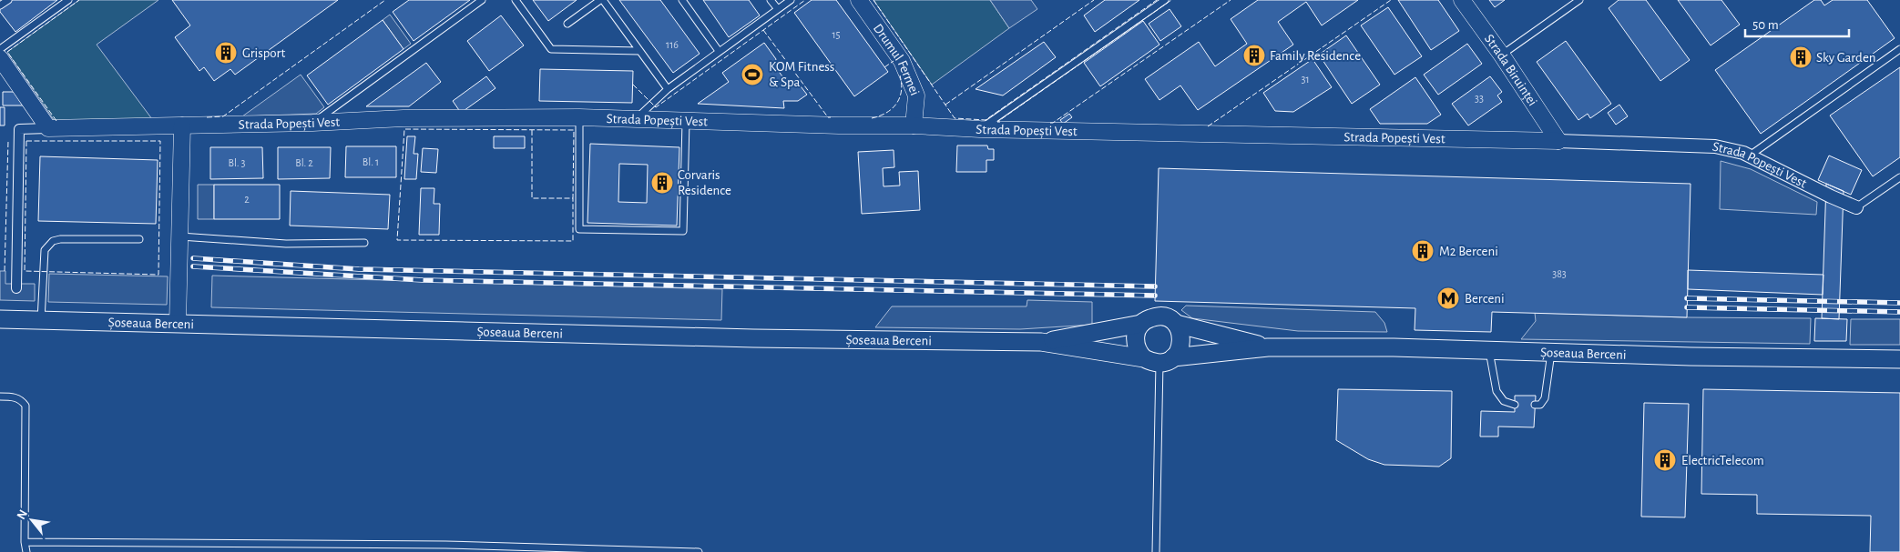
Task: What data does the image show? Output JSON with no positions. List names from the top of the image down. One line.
{"streets":{"main road":["Șoseaua Berceni"],"street":["Drumul Fermei","Strada Biruinței","Strada Popești Vest"]},"crossings":[["Drumul Fermei","Strada Popești Vest"],["Strada Biruinței","Strada Popești Vest"]],"places":{"building":["Grisport","Family Residence","Sky Garden","Corvaris Residence","M2 Berceni","ElectricTelecom"],"sports":["KOM Fitness & Spa"],"metro station":["Berceni"]},"house_numbers":["15","116","31","33","Bl. 1","Bl. 3","Bl. 2","2","383"],"scale_bar":"50 m","north":"top left"}
